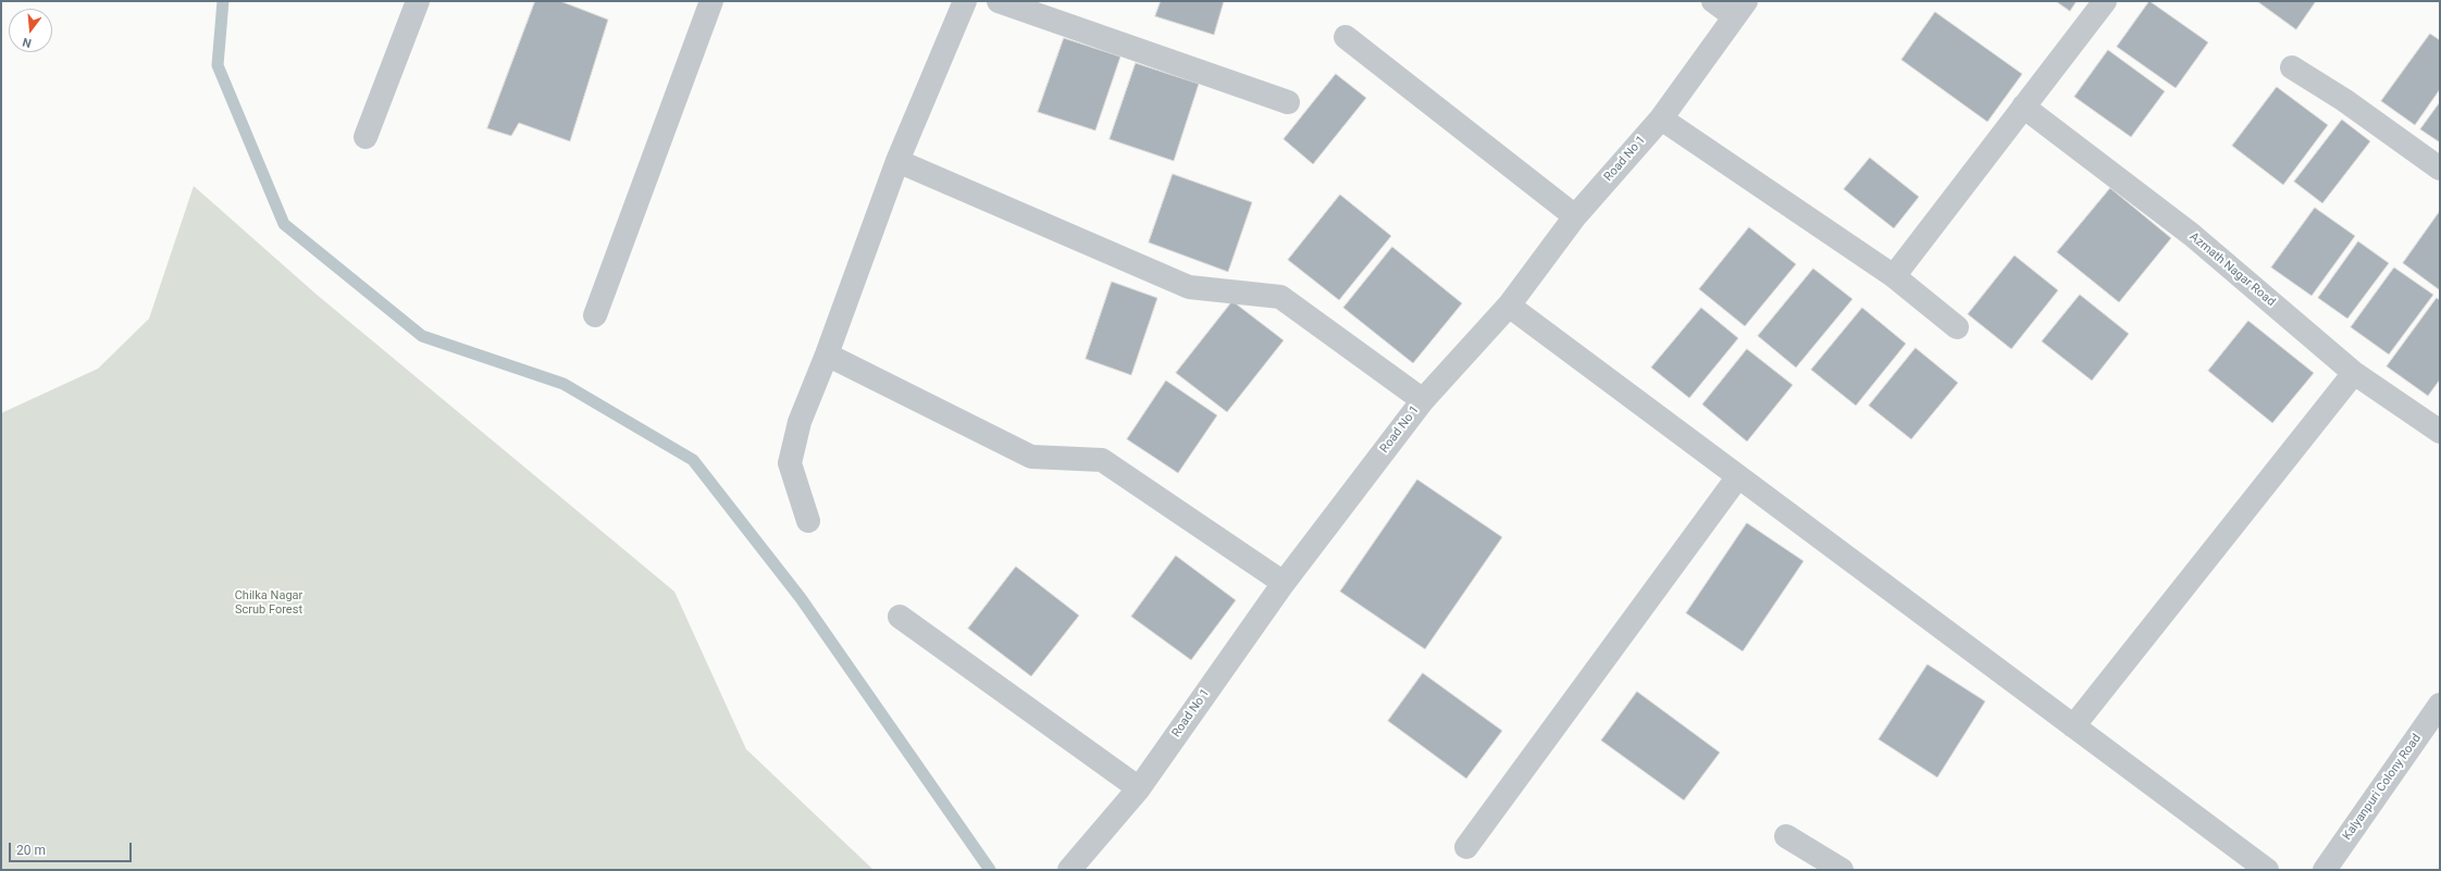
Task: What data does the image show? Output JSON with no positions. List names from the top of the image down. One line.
{"streets":{"street":["Road No 1","Azmath Nagar Road","Kalyanpuri Colony Road"]},"parks":["Chilka Nagar Scrub Forest"],"scale_bar":"20 m","north":"bottom"}
